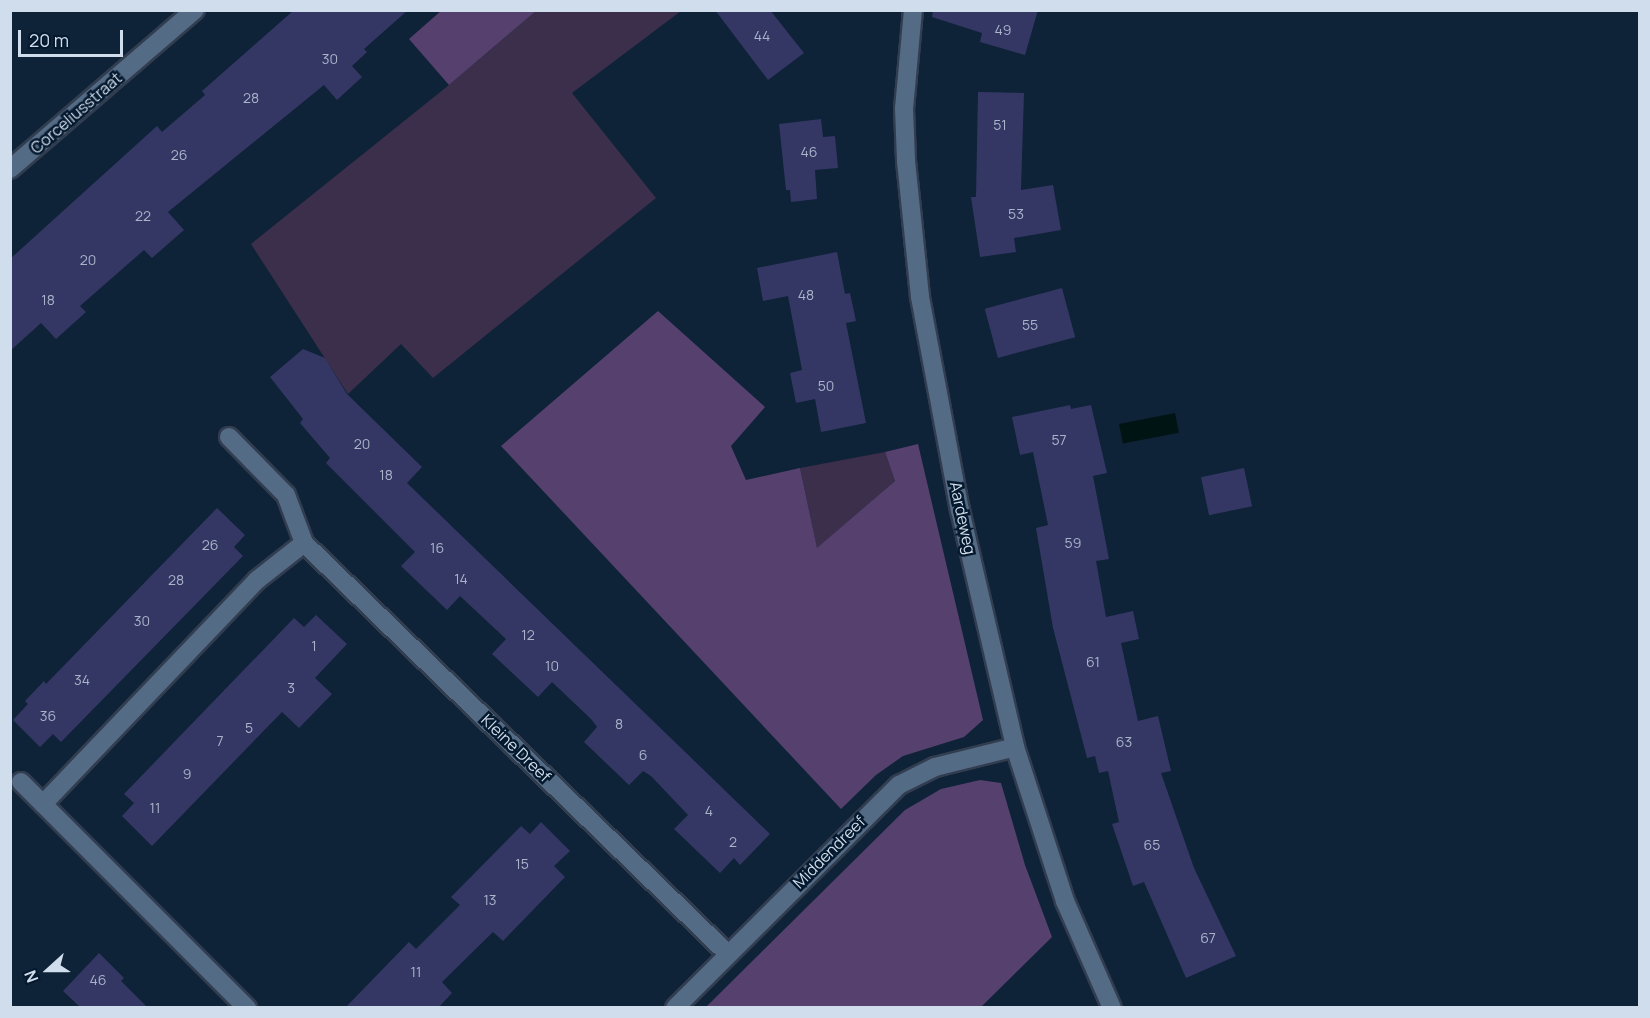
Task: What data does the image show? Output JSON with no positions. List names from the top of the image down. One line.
{"streets":{"street":["Corceliusstraat","Aardeweg","Kleine Dreef","Middendreef"]},"crossings":[["Aardeweg","Middendreef"],["Kleine Dreef","Middendreef"]],"house_numbers":["49","44","30","28","51","46","26","53","22","20","48","18","55","50","57","20","18","59","26","16","14","28","30","12","1","61","10","34","3","36","8","5","7","63","6","9","11","4","2","65","15","13","67","11","46"],"scale_bar":"20 m","north":"left"}
